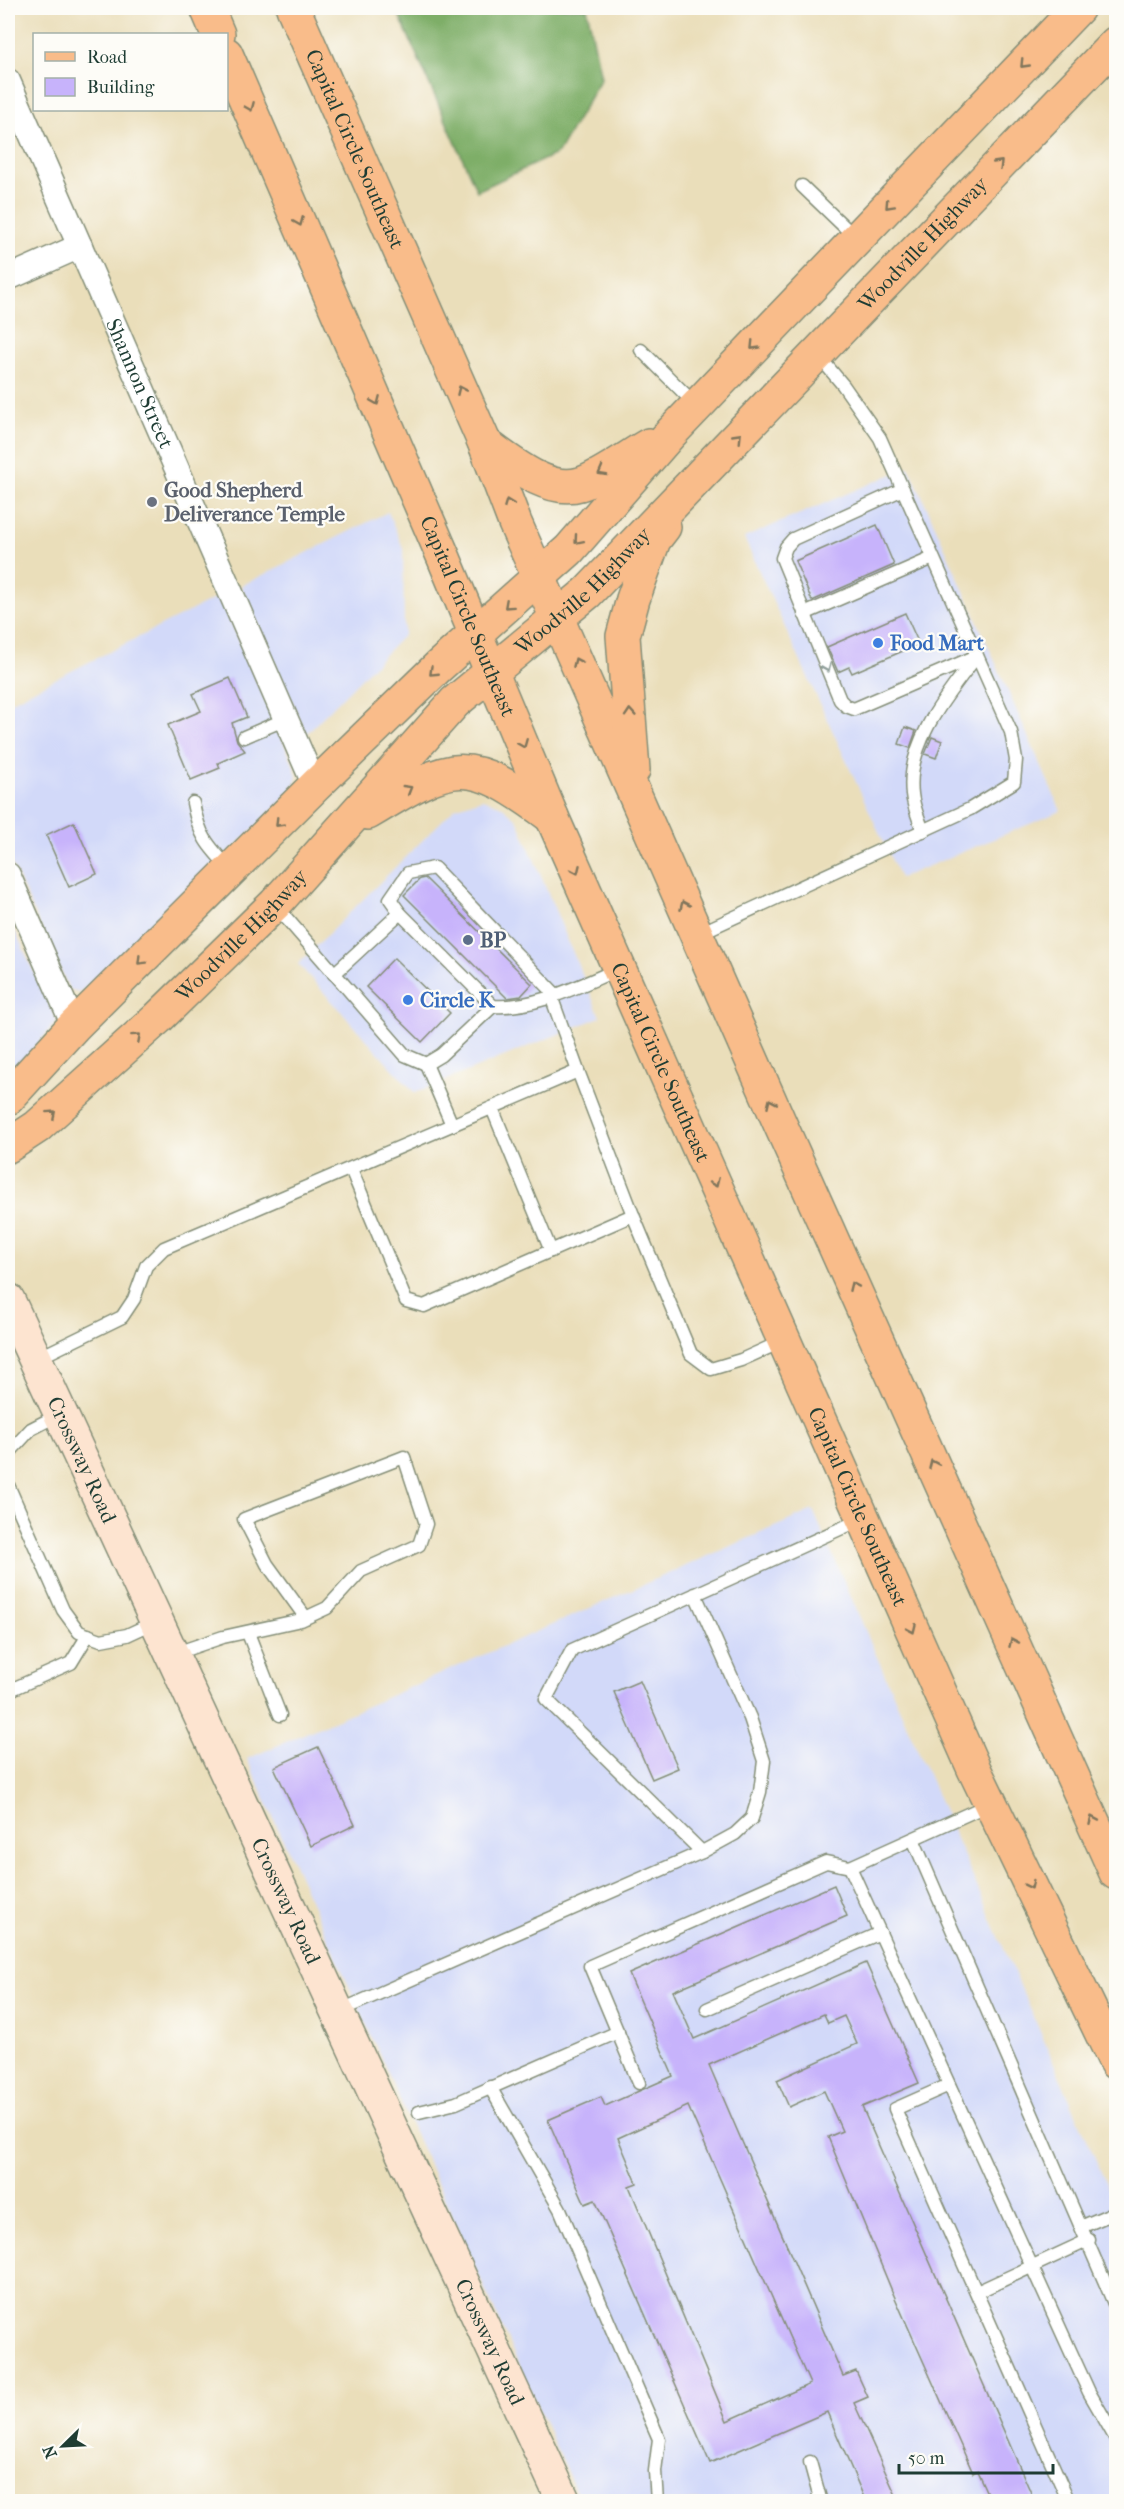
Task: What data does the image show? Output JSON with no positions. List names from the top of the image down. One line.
{"streets":{"main road":["Capital Circle Southeast","Woodville Highway"],"street":["Shannon Street","Crossway Road"]},"crossings":[["Capital Circle Southeast","Woodville Highway"],["Woodville Highway","Shannon Street"]],"places":["Good Shepherd Deliverance Temple","Food Mart","BP","Circle K"],"legend":["Road","Building"],"scale_bar":"50 m","north":"bottom left"}
